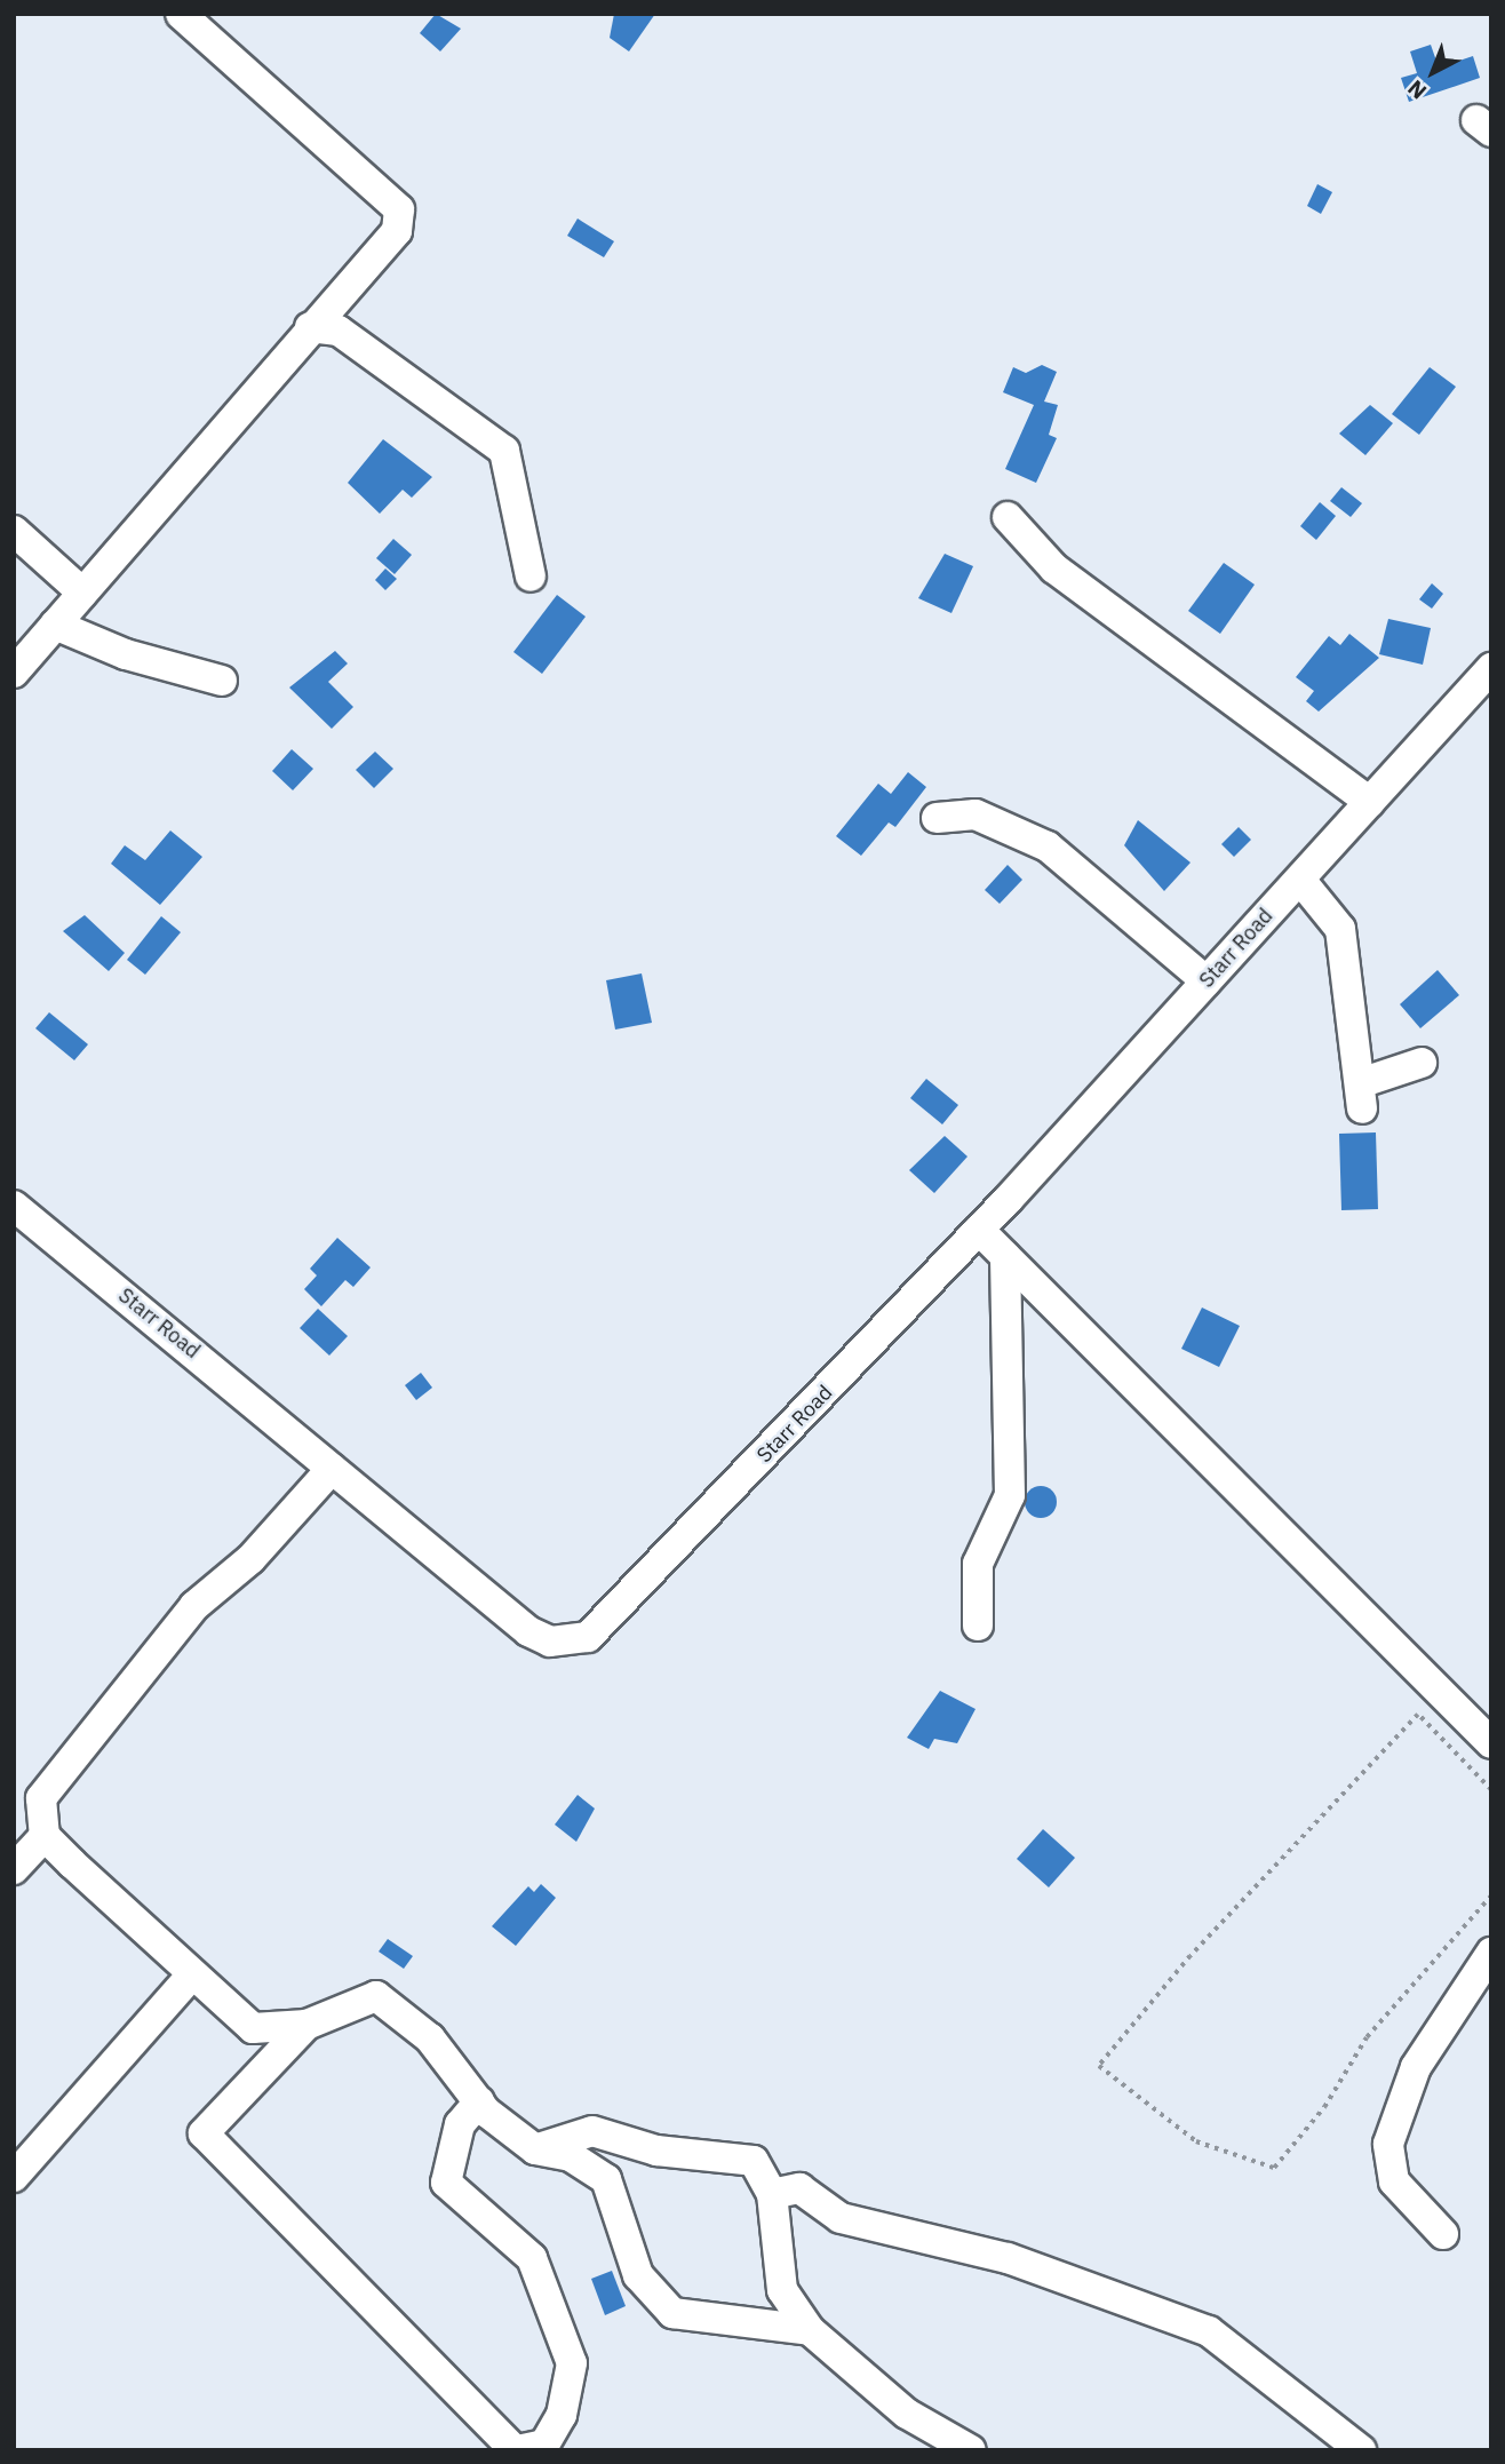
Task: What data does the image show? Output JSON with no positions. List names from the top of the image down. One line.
{"streets":{"street":["Starr Road"]},"north":"bottom left"}
